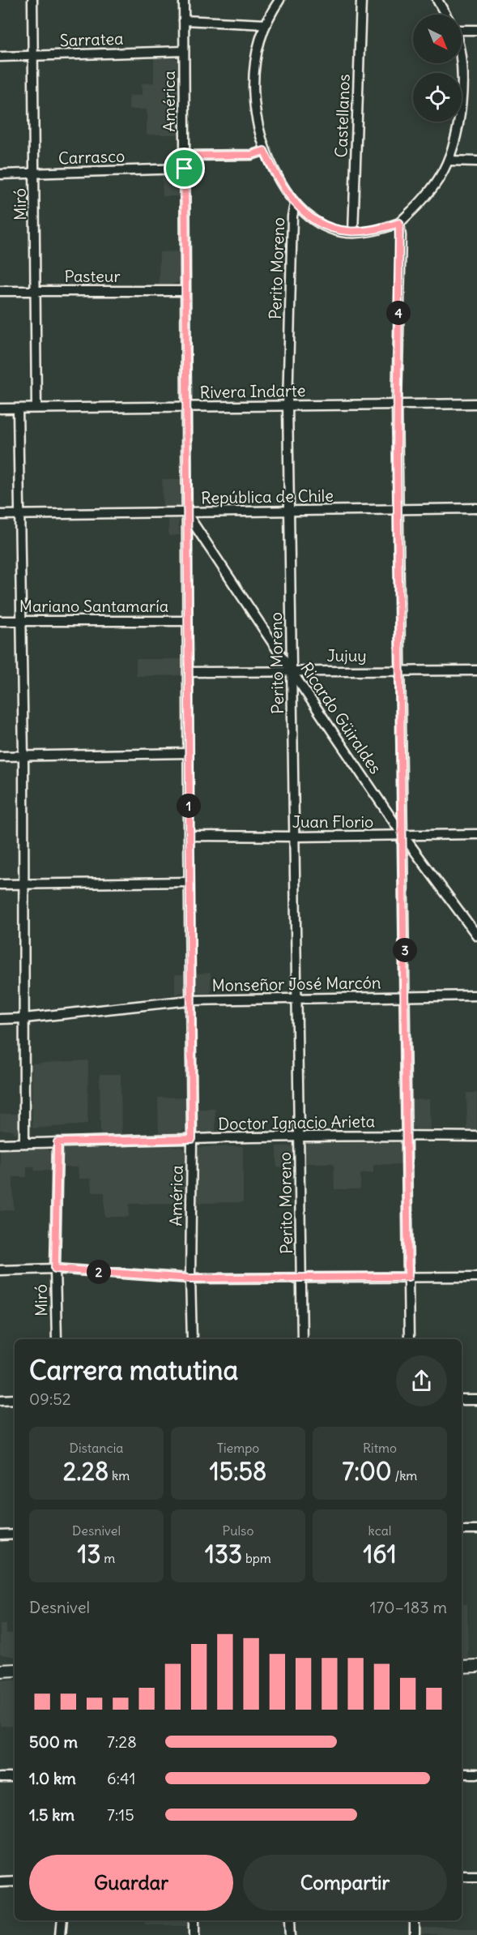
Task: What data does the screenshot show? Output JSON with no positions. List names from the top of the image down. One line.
{"streets":{"street":["Sarratea","América","Castellanos","Carrasco","Miró","Perito Moreno","Pasteur","Rivera Indarte","República de Chile","Mariano Santamaría","Jujuy","Ricardo Güiraldes","Juan Florio","Monseñor José Marcón","Doctor Ignacio Arieta"]},"crossings":[["Sarratea","América"],["Sarratea","Miró"],["América","Carrasco"],["América","Pasteur"],["América","Rivera Indarte"],["América","República de Chile"],["América","Mariano Santamaría"],["América","Jujuy"],["América","Ricardo Güiraldes"],["América","Juan Florio"],["América","Monseñor José Marcón"],["América","Doctor Ignacio Arieta"],["Carrasco","Miró"],["Miró","Pasteur"],["Miró","Rivera Indarte"],["Miró","Doctor Ignacio Arieta"],["Perito Moreno","Rivera Indarte"],["Perito Moreno","República de Chile"],["Perito Moreno","Jujuy"],["Perito Moreno","Ricardo Güiraldes"],["Perito Moreno","Juan Florio"],["Perito Moreno","Monseñor José Marcón"],["Perito Moreno","Doctor Ignacio Arieta"],["República de Chile","Ricardo Güiraldes"],["Jujuy","Ricardo Güiraldes"],["Ricardo Güiraldes","Juan Florio"]],"north":"bottom right","page":{"pins":["4","1","3","2"],"heading":["Carrera matutina","09:52"],"stats":[["Distancia","2.28 km"],["Tiempo","15:58"],["Ritmo","7:00 /km"],["Desnivel","13 m"],["Pulso","133 bpm"],["kcal","161"]],"chart":["Desnivel","170–183 m"],"list":[{"name":"500 m","note":"7:28"},{"name":"1.0 km","note":"6:41"},{"name":"1.5 km","note":"7:15"}],"buttons":["Guardar","Compartir"]}}
